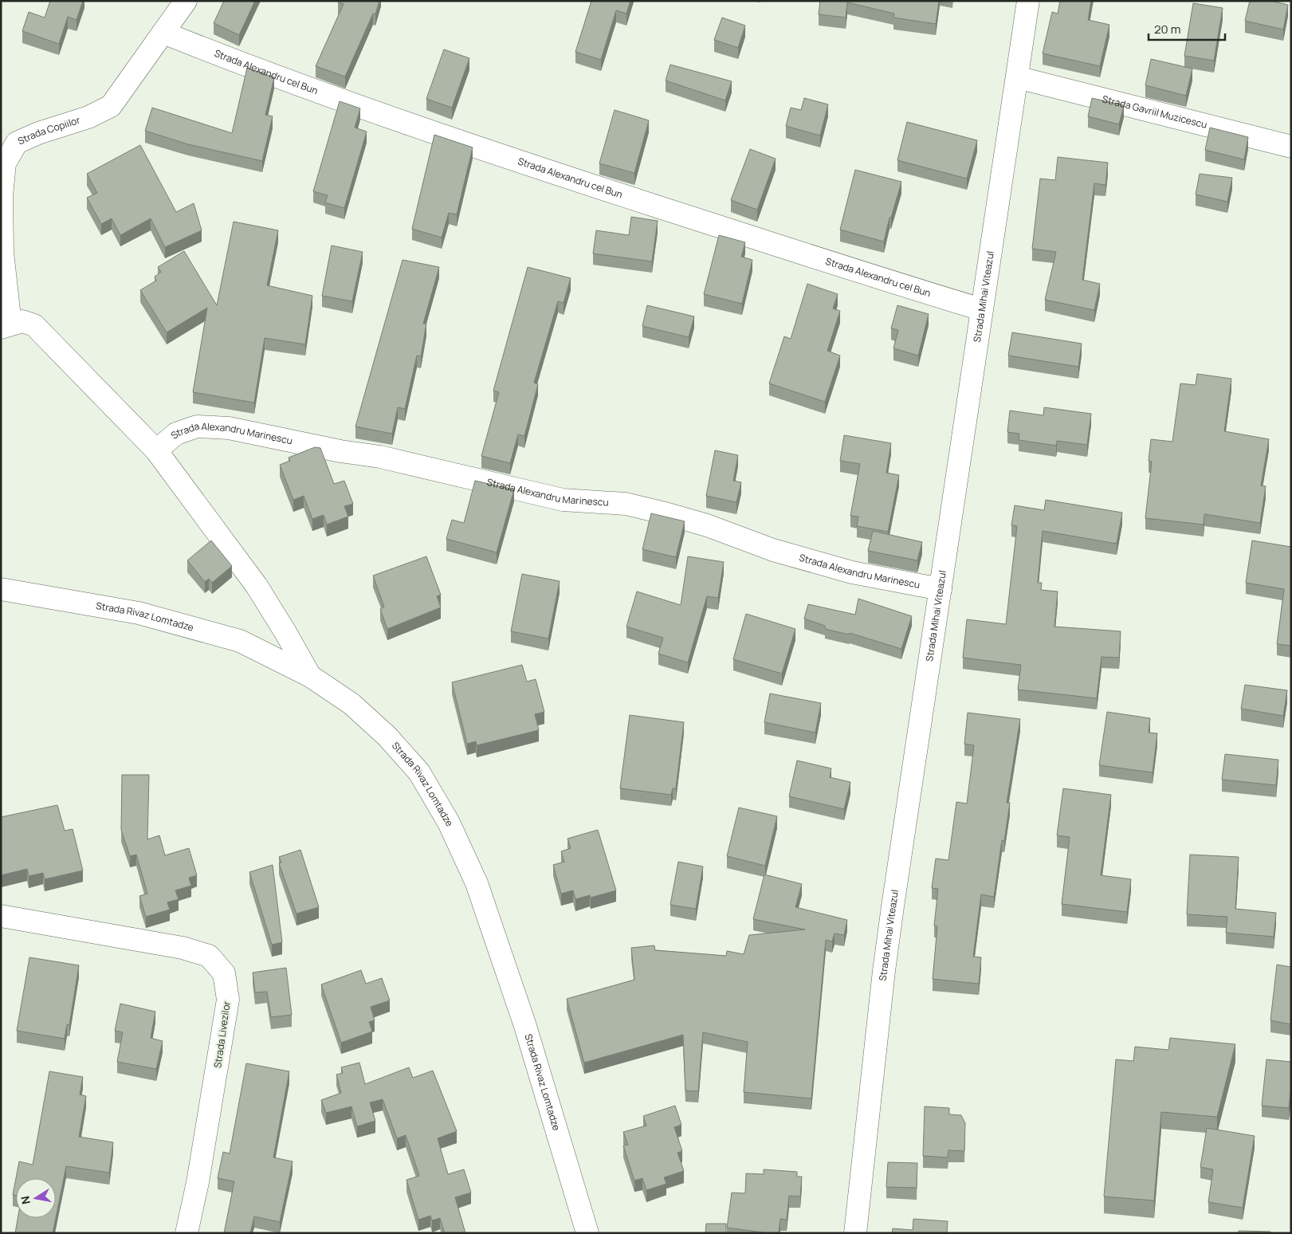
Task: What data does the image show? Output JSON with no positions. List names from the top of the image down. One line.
{"streets":{"street":["Strada Alexandru cel Bun","Strada Gavriil Muzicescu","Strada Copiilor","Strada Mihai Viteazul","Strada Alexandru Marinescu","Strada Rivaz Lomtadze","Strada Livezilor"]},"crossings":[["Strada Alexandru cel Bun","Strada Copiilor"],["Strada Alexandru cel Bun","Strada Mihai Viteazul"],["Strada Gavriil Muzicescu","Strada Mihai Viteazul"],["Strada Mihai Viteazul","Strada Alexandru Marinescu"]],"scale_bar":"20 m","north":"left"}
